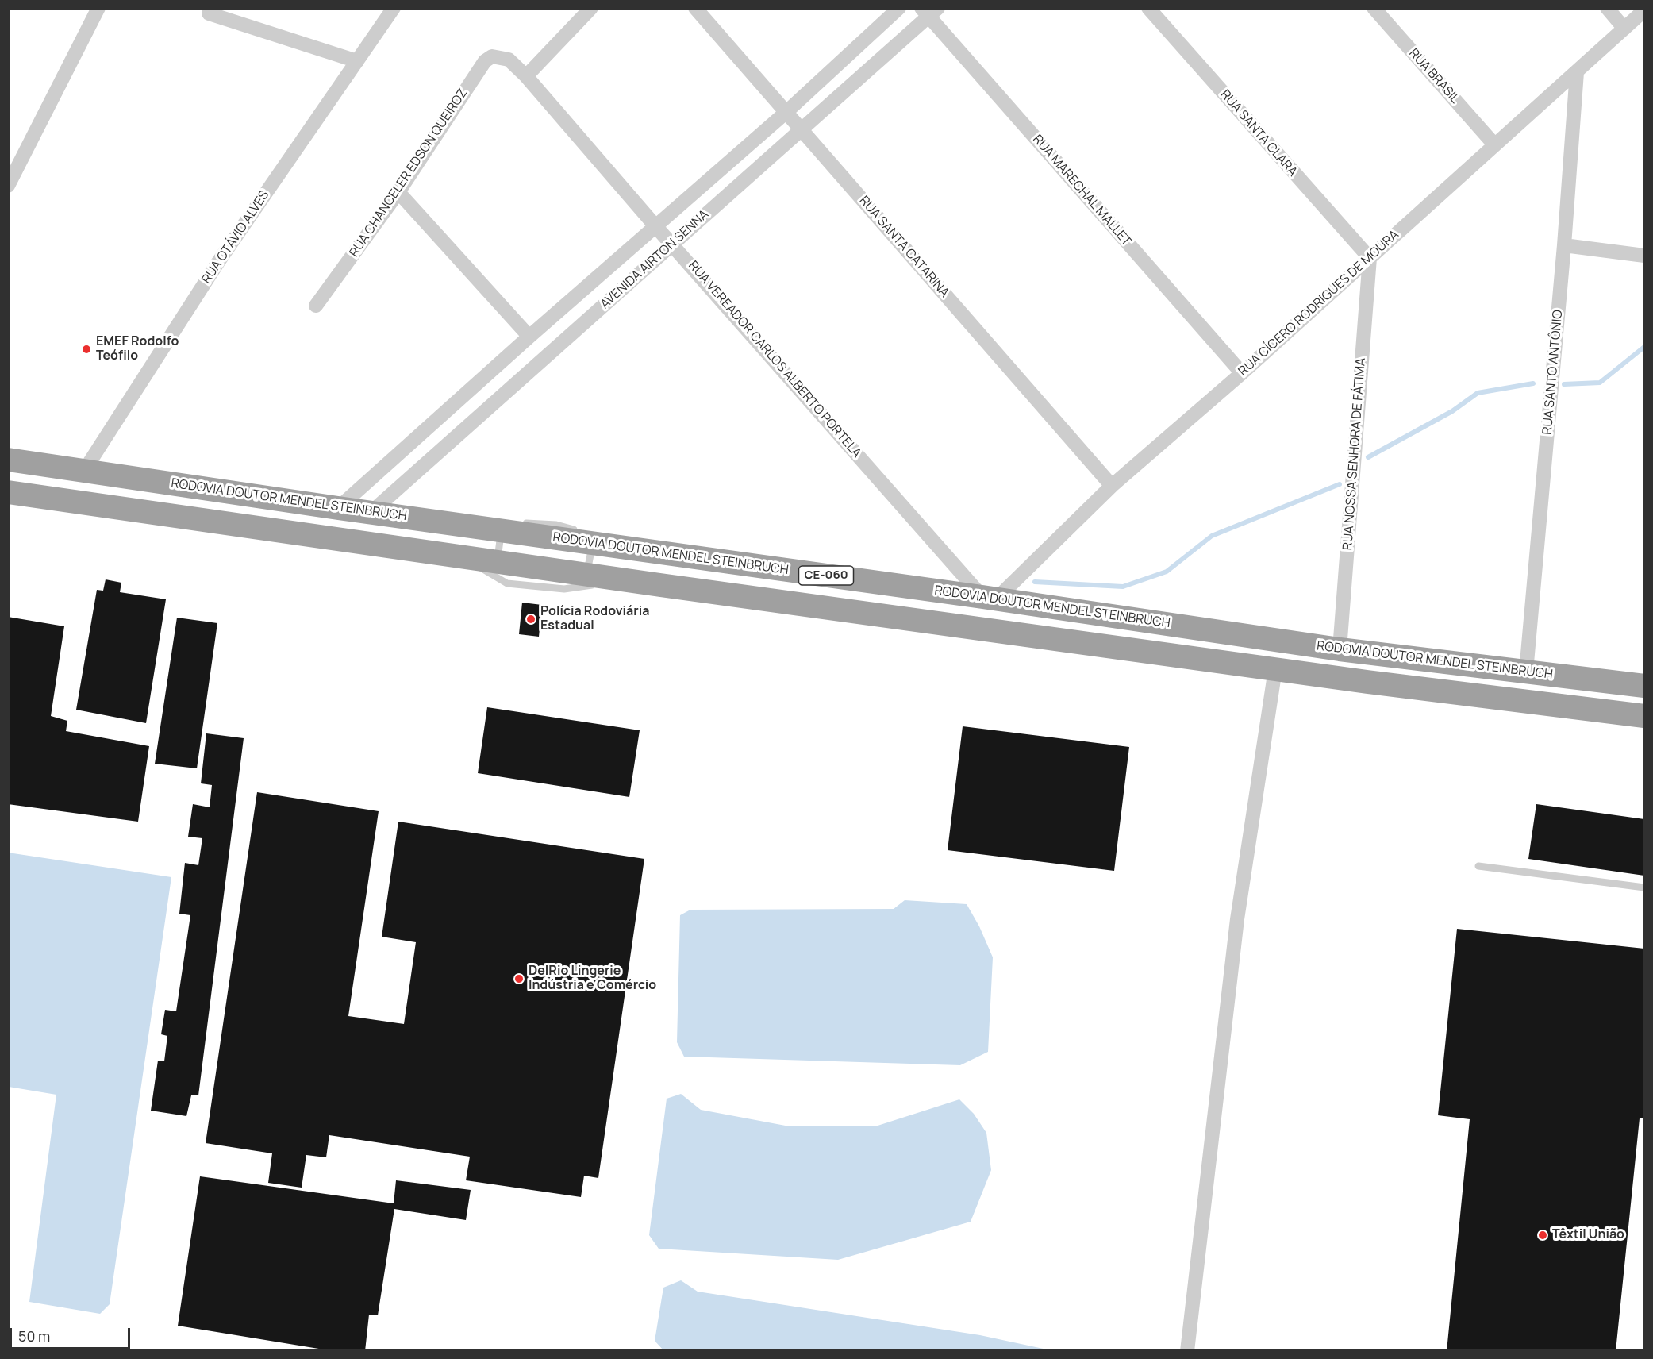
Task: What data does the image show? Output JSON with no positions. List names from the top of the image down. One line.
{"streets":{"highway":["RODOVIA DOUTOR MENDEL STEINBRUCH","CE-060"],"street":["RUA BRASIL","RUA SANTA CLARA","RUA CHANCELER EDSON QUEIROZ","RUA MARECHAL MALLET","RUA OTÁVIO ALVES","RUA SANTA CATARINA","AVENIDA AIRTON SENNA","RUA CÍCERO RODRIGUES DE MOURA","RUA VEREADOR CARLOS ALBERTO PORTELA","RUA SANTO ANTÔNIO","RUA NOSSA SENHORA DE FÁTIMA"]},"crossings":[["RUA BRASIL","RUA CÍCERO RODRIGUES DE MOURA"],["RUA SANTA CLARA","RUA CÍCERO RODRIGUES DE MOURA"],["RUA SANTA CLARA","RUA NOSSA SENHORA DE FÁTIMA"],["RUA CHANCELER EDSON QUEIROZ","RUA VEREADOR CARLOS ALBERTO PORTELA"],["RUA MARECHAL MALLET","AVENIDA AIRTON SENNA"],["RUA MARECHAL MALLET","RUA CÍCERO RODRIGUES DE MOURA"],["RUA OTÁVIO ALVES","RODOVIA DOUTOR MENDEL STEINBRUCH"],["RUA SANTA CATARINA","AVENIDA AIRTON SENNA"],["RUA SANTA CATARINA","RUA CÍCERO RODRIGUES DE MOURA"],["AVENIDA AIRTON SENNA","RUA VEREADOR CARLOS ALBERTO PORTELA"],["AVENIDA AIRTON SENNA","RODOVIA DOUTOR MENDEL STEINBRUCH"],["RUA CÍCERO RODRIGUES DE MOURA","RUA VEREADOR CARLOS ALBERTO PORTELA"],["RUA CÍCERO RODRIGUES DE MOURA","RUA SANTO ANTÔNIO"],["RUA CÍCERO RODRIGUES DE MOURA","RUA NOSSA SENHORA DE FÁTIMA"],["RUA CÍCERO RODRIGUES DE MOURA","RODOVIA DOUTOR MENDEL STEINBRUCH"],["RUA VEREADOR CARLOS ALBERTO PORTELA","RODOVIA DOUTOR MENDEL STEINBRUCH"],["RUA SANTO ANTÔNIO","RODOVIA DOUTOR MENDEL STEINBRUCH"],["RUA NOSSA SENHORA DE FÁTIMA","RODOVIA DOUTOR MENDEL STEINBRUCH"]],"places":["EMEF Rodolfo Teófilo","Polícia Rodoviária Estadual","DelRio Lingerie Indústria e Comércio","Têxtil União"],"scale_bar":"50 m"}
